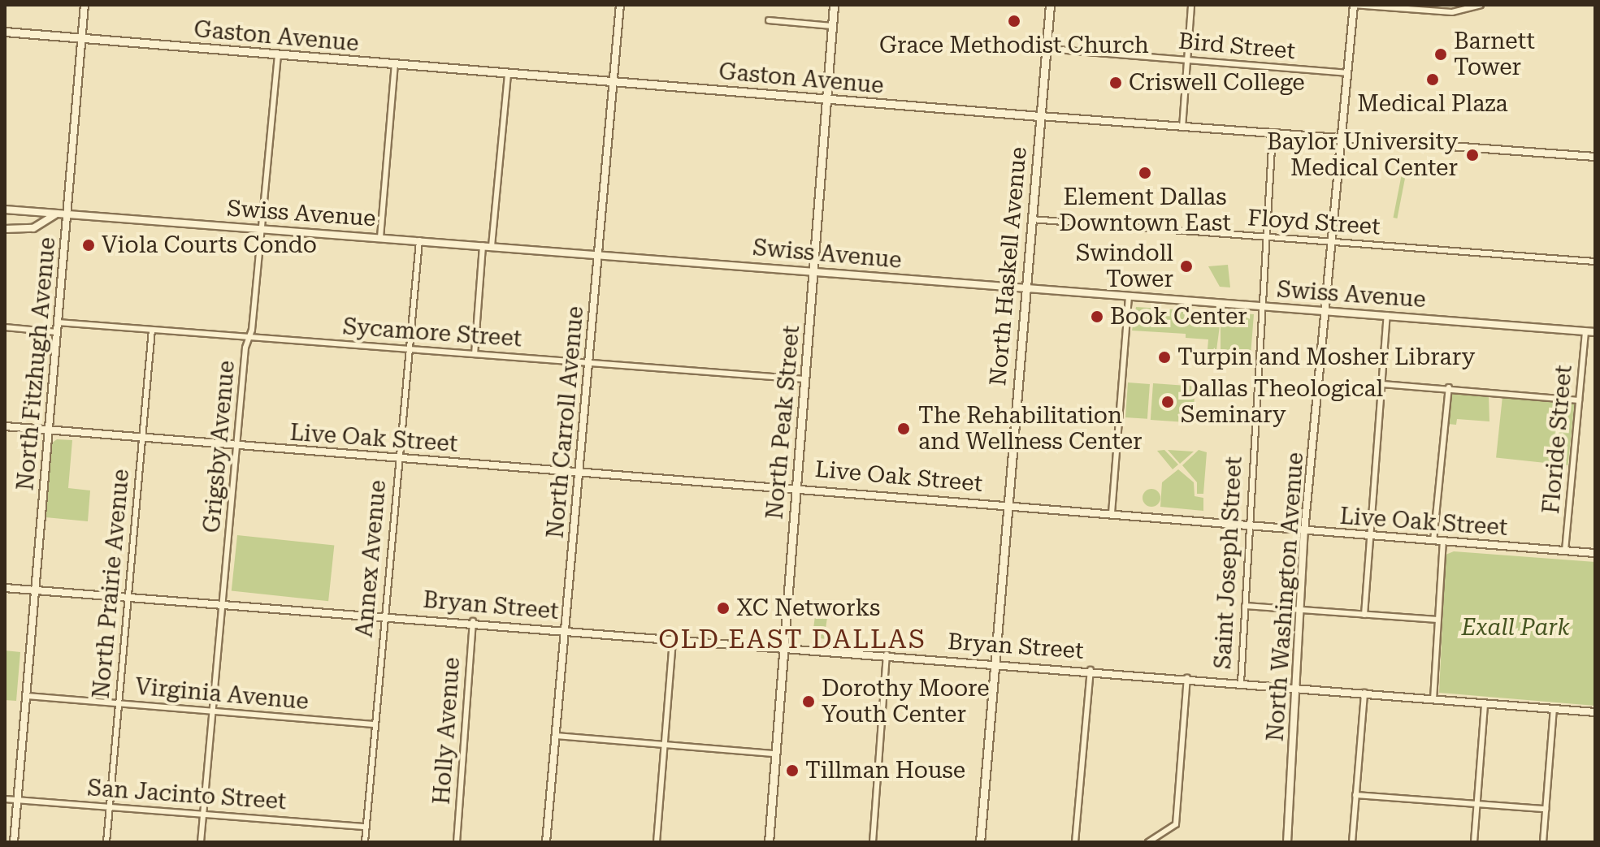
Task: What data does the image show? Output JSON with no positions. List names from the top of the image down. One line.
{"streets":{"main road":["Gaston Avenue","North Haskell Avenue","North Peak Street"],"street":["Bird Street","Swiss Avenue","Floyd Street","Sycamore Street","North Fitzhugh Avenue","North Carroll Avenue","Live Oak Street","Floride Street","Grigsby Avenue","Annex Avenue","Saint Joseph Street","North Prairie Avenue","North Washington Avenue","Bryan Street","Virginia Avenue","Holly Avenue","San Jacinto Street"]},"crossings":[["Gaston Avenue","North Haskell Avenue"],["Gaston Avenue","North Fitzhugh Avenue"],["Gaston Avenue","North Carroll Avenue"],["Gaston Avenue","North Peak Street"],["Gaston Avenue","Grigsby Avenue"],["Gaston Avenue","Saint Joseph Street"],["Gaston Avenue","North Washington Avenue"],["Bird Street","North Haskell Avenue"],["Bird Street","North Washington Avenue"],["Swiss Avenue","North Haskell Avenue"],["Swiss Avenue","North Fitzhugh Avenue"],["Swiss Avenue","North Carroll Avenue"],["Swiss Avenue","North Peak Street"],["Swiss Avenue","Floride Street"],["Swiss Avenue","Grigsby Avenue"],["Swiss Avenue","Annex Avenue"],["Swiss Avenue","Saint Joseph Street"],["Swiss Avenue","North Washington Avenue"],["Floyd Street","North Haskell Avenue"],["Floyd Street","Saint Joseph Street"],["Floyd Street","North Washington Avenue"],["North Haskell Avenue","Live Oak Street"],["North Haskell Avenue","Bryan Street"],["Sycamore Street","North Fitzhugh Avenue"],["Sycamore Street","North Carroll Avenue"],["Sycamore Street","North Peak Street"],["Sycamore Street","Grigsby Avenue"],["Sycamore Street","Annex Avenue"],["Sycamore Street","North Prairie Avenue"],["North Fitzhugh Avenue","Live Oak Street"],["North Fitzhugh Avenue","Bryan Street"],["North Fitzhugh Avenue","Virginia Avenue"],["North Fitzhugh Avenue","San Jacinto Street"],["North Carroll Avenue","Live Oak Street"],["North Carroll Avenue","Bryan Street"],["North Peak Street","Live Oak Street"],["North Peak Street","Bryan Street"],["Live Oak Street","Floride Street"],["Live Oak Street","Grigsby Avenue"],["Live Oak Street","Annex Avenue"],["Live Oak Street","Saint Joseph Street"],["Live Oak Street","North Prairie Avenue"],["Live Oak Street","North Washington Avenue"],["Grigsby Avenue","Bryan Street"],["Grigsby Avenue","Virginia Avenue"],["Grigsby Avenue","San Jacinto Street"],["Annex Avenue","Bryan Street"],["Annex Avenue","Virginia Avenue"],["Annex Avenue","San Jacinto Street"],["Saint Joseph Street","Bryan Street"],["North Prairie Avenue","Bryan Street"],["North Prairie Avenue","Virginia Avenue"],["North Prairie Avenue","San Jacinto Street"],["North Washington Avenue","Bryan Street"],["Bryan Street","Holly Avenue"]],"districts":["OLD EAST DALLAS"],"parks":["Exall Park"],"places":["Grace Methodist Church","Barnett Tower","Medical Plaza","Criswell College","Baylor University Medical Center","Element Dallas Downtown East","Viola Courts Condo","Swindoll Tower","Book Center","Turpin and Mosher Library","Dallas Theological Seminary","The Rehabilitation and Wellness Center","XC Networks","Dorothy Moore Youth Center","Tillman House"]}
